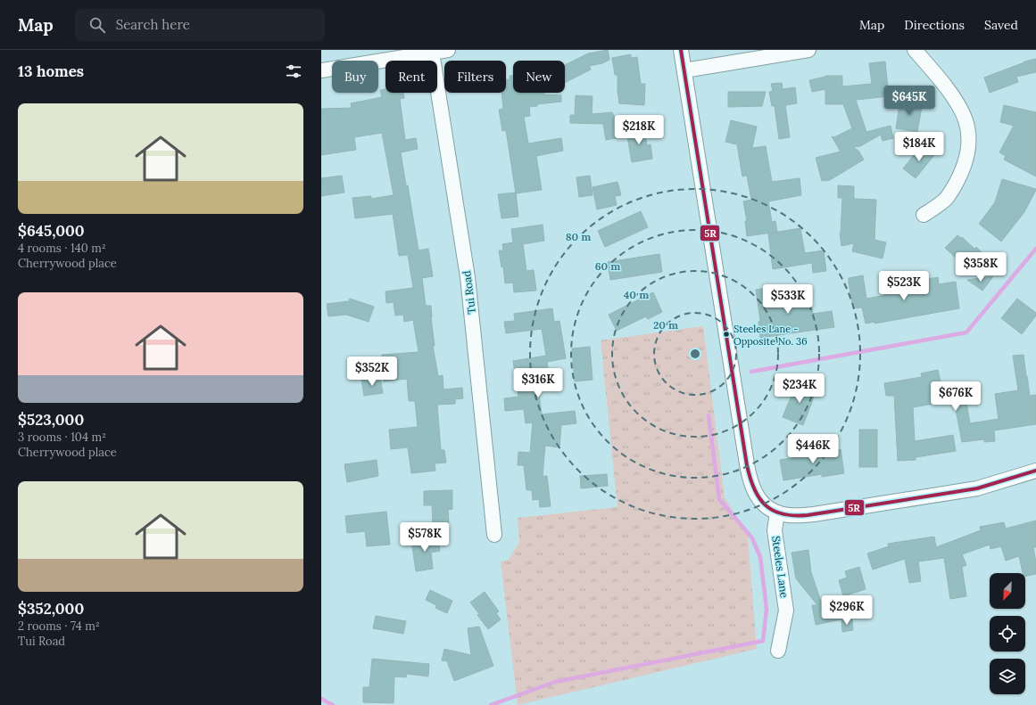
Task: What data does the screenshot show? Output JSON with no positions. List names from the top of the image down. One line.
{"streets":{"street":["Tui Road","Steeles Lane"]},"places":["Steeles Lane - Opposite No. 36"],"lines":["transit line 5R"],"north":"bottom left","page":{"header":"Map","search":"Search here","nav":["Map","Directions","Saved"],"heading":"13 homes","chip":["Buy","Rent","Filters","New"],"price":["$645K","$218K","$184K","$358K","$523K","$533K","$352K","$316K","$234K","$676K","$446K","$578K","$296K"],"list":[{"name":"$645,000","note":"4 rooms · 140 m² · Cherrywood place"},{"name":"$523,000","note":"3 rooms · 104 m² · Cherrywood place"},{"name":"$352,000","note":"2 rooms · 74 m² · Tui Road"}]},"rings":["80 m","60 m","40 m","20 m"]}
